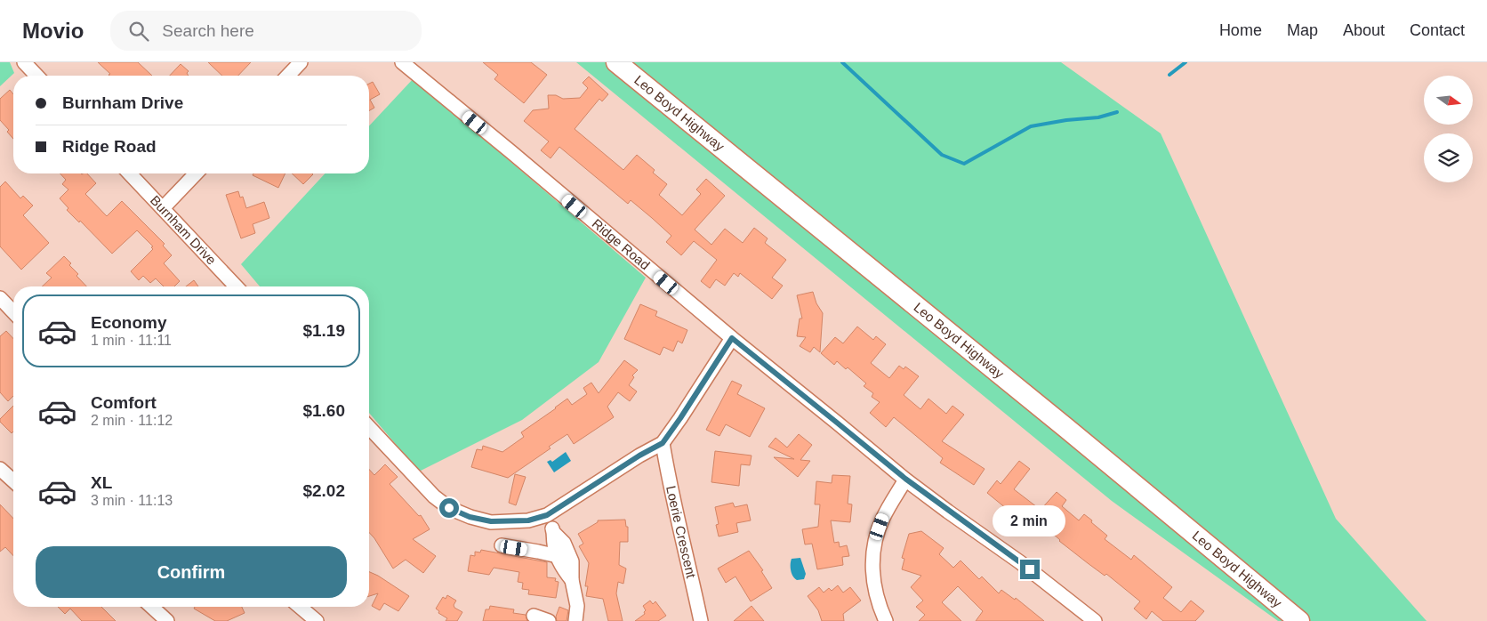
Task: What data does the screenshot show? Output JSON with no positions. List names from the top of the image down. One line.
{"streets":{"highway":["Leo Boyd Highway"],"street":["Burnham Drive","Ridge Road","Loerie Crescent"]},"north":"right","page":{"header":"Movio","search":"Search here","nav":["Home","Map","About","Contact"],"banner":["Burnham Drive","Ridge Road"],"list":[{"name":"Economy","note":"1 min · 11:11","value":"$1.19"},{"name":"Comfort","note":"2 min · 11:12","value":"$1.60"},{"name":"XL","note":"3 min · 11:13","value":"$2.02"}],"bubble":"2 min","buttons":"Confirm"}}
